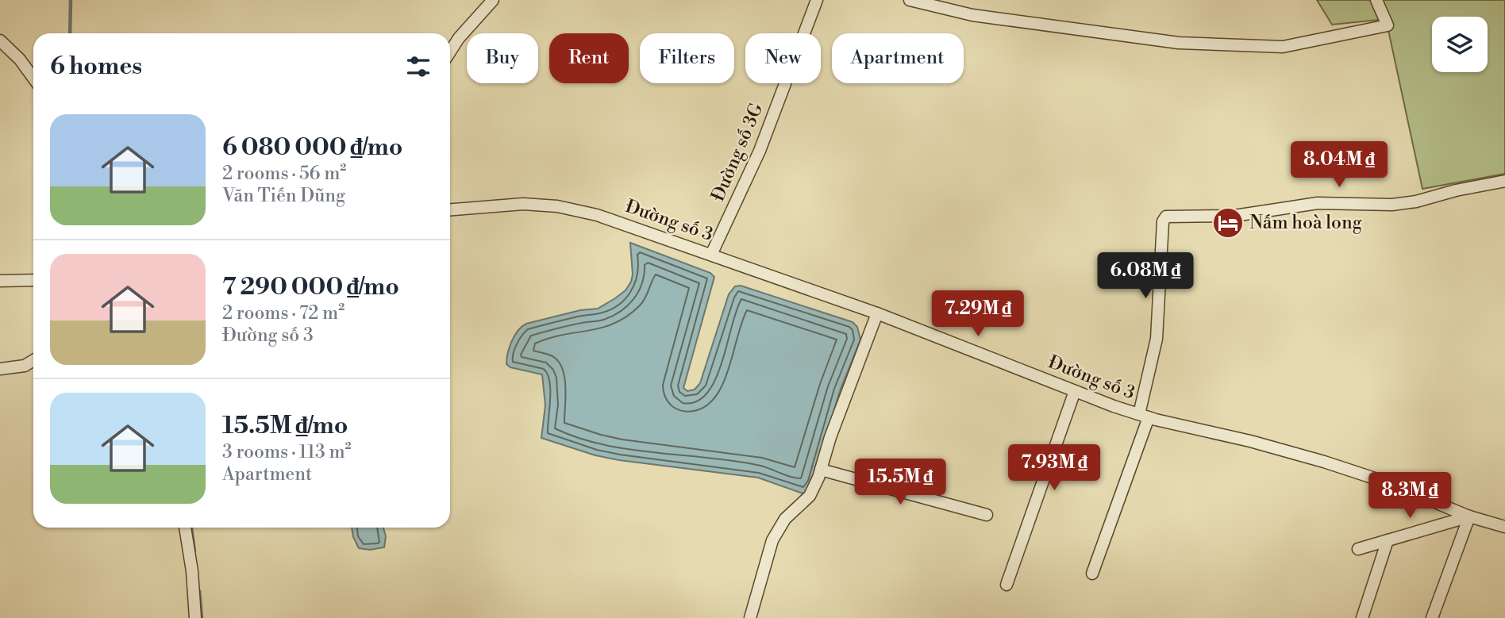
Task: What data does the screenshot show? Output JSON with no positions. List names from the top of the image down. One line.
{"streets":{"street":["Đường số 3G","Đường số 3"]},"crossings":[["Đường số 3G","Đường số 3"]],"places":{"hotel":["Nấm hoà long"]},"page":{"chip":["Buy","Rent","Filters","New","Apartment"],"heading":"6 homes","list":[{"name":"6 080 000 ₫/mo","note":"2 rooms · 56 m² · Văn Tiến Dũng"},{"name":"7 290 000 ₫/mo","note":"2 rooms · 72 m² · Đường số 3"},{"name":"15.5M ₫/mo","note":"3 rooms · 113 m² · Apartment"}],"price":["8.04M ₫","6.08M ₫","7.29M ₫","7.93M ₫","15.5M ₫","8.3M ₫"]}}
